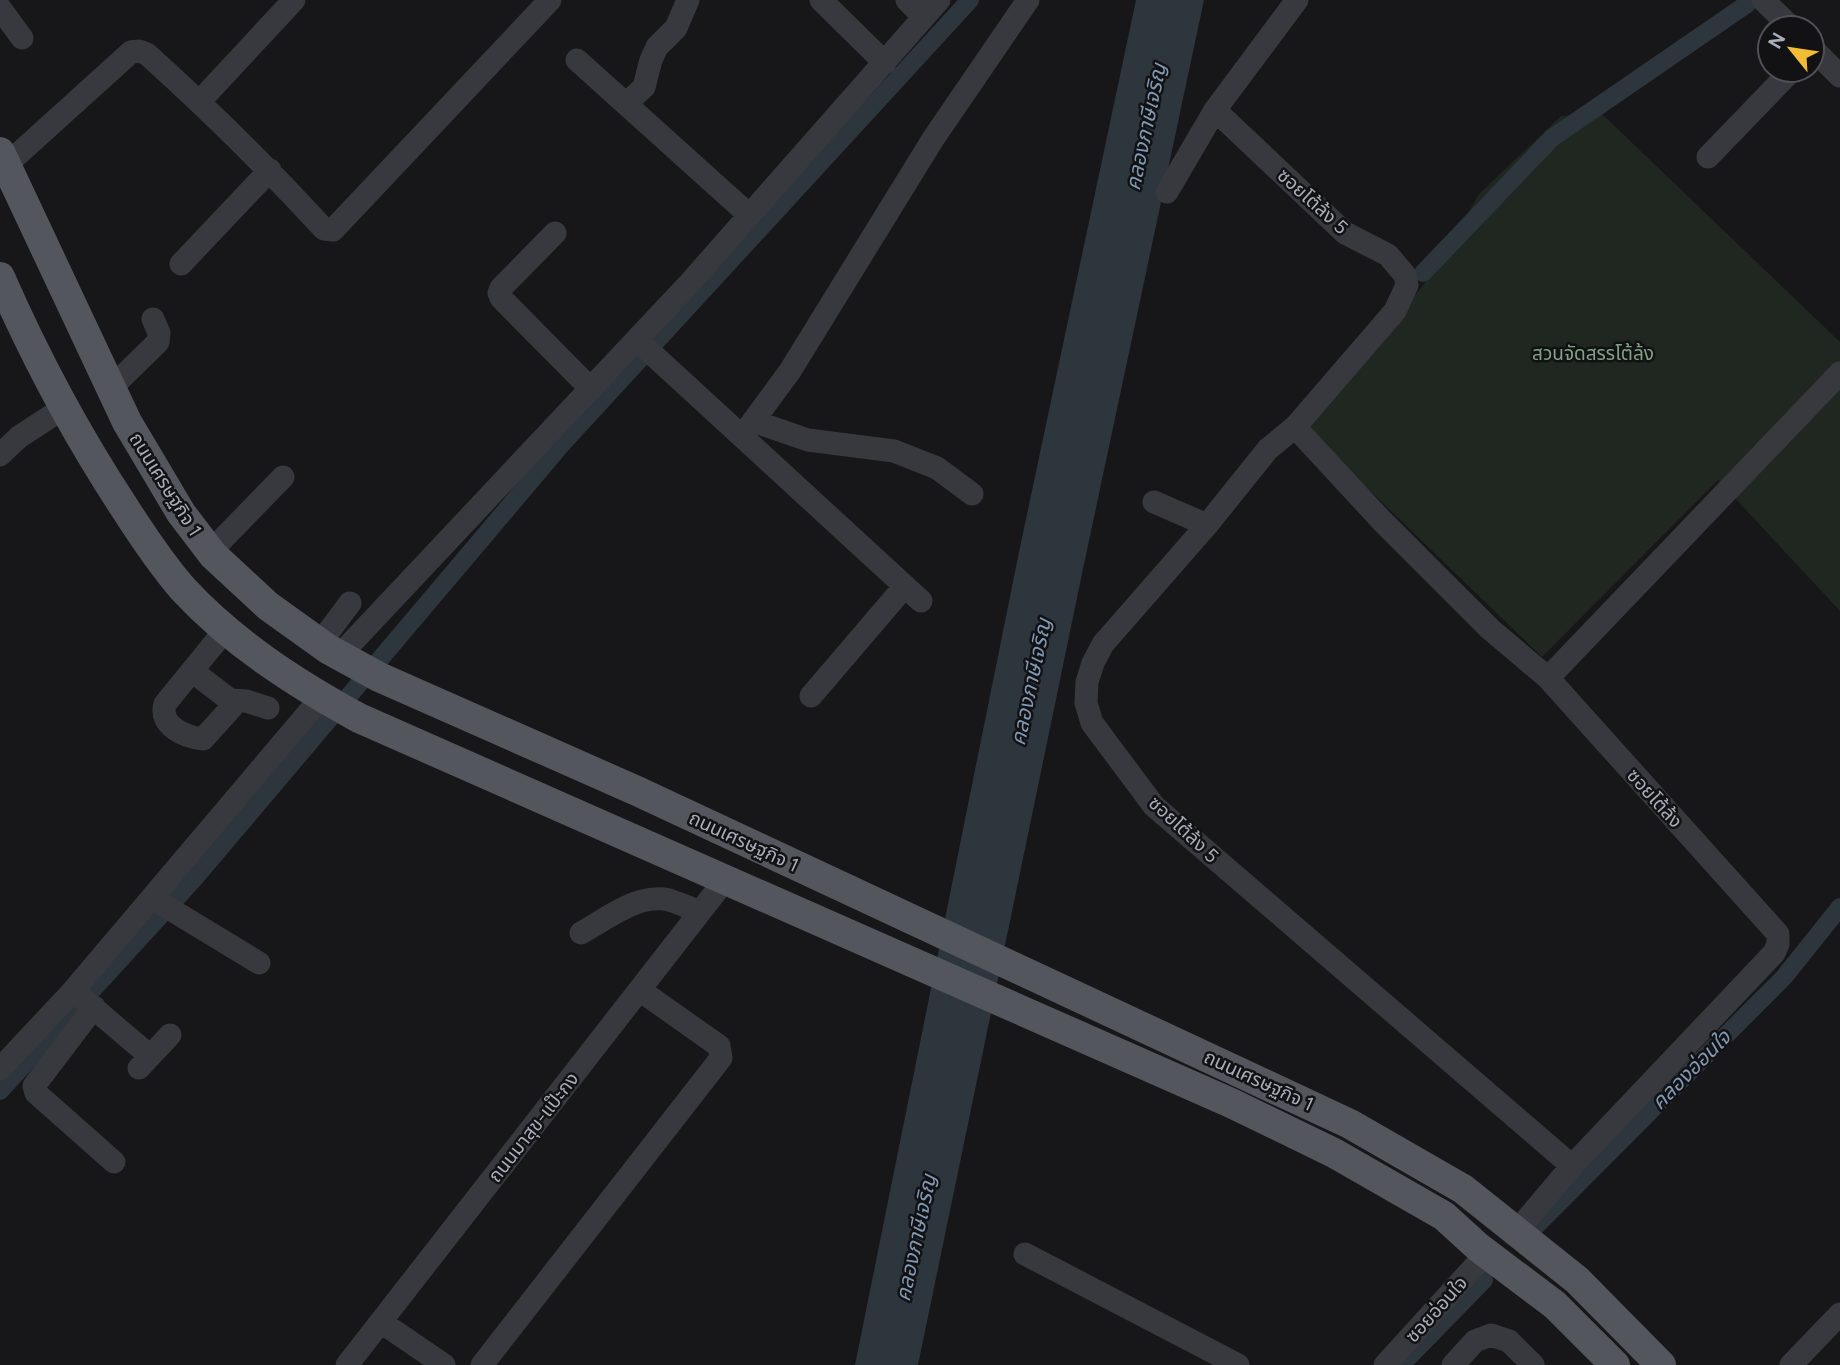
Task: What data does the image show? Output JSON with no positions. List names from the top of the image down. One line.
{"streets":{"main road":["ถนนเศรษฐกิจ 1"],"street":["ซอยโต้ล้ง 5","ซอยโต้ล้ง","ถนนมาสุข-แป๊ะกง","ซอยอ่อนใจ"]},"crossings":[["ซอยโต้ล้ง 5","ซอยโต้ล้ง"],["ถนนเศรษฐกิจ 1","ซอยโต้ล้ง"],["ถนนเศรษฐกิจ 1","ซอยอ่อนใจ"]],"water":["คลองภาษีเจริญ","คลองอ่อนใจ"],"parks":["สวนจัดสรรโต้ล้ง"],"north":"top left"}
